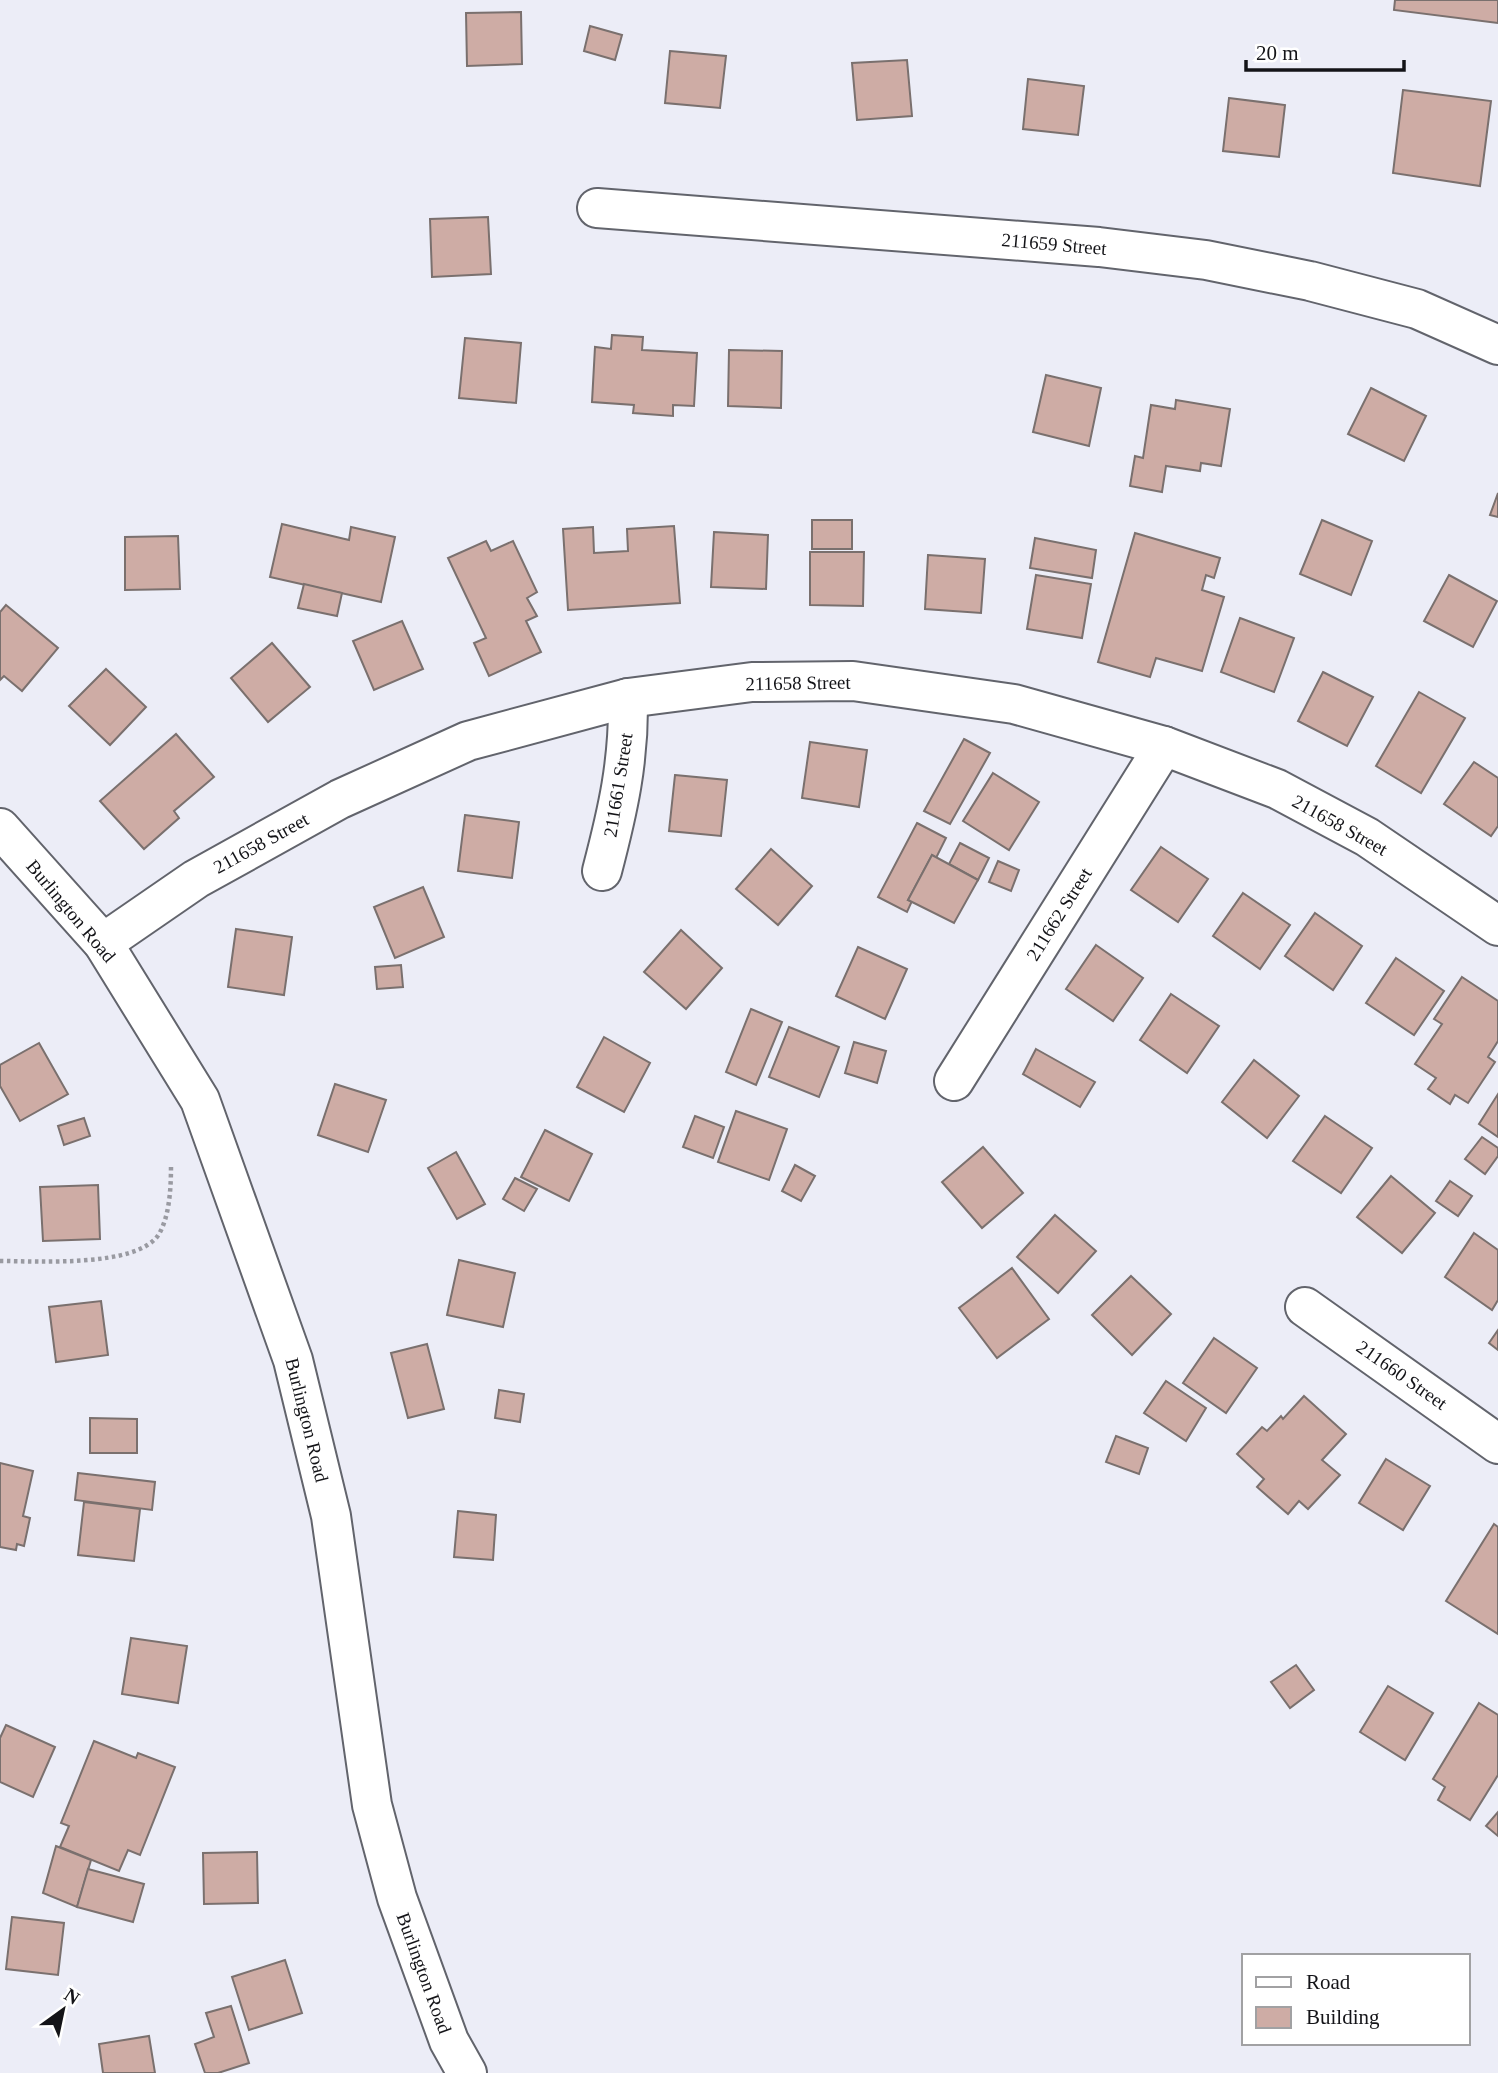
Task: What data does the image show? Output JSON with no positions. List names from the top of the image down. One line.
{"streets":{"street":["211659 Street","211658 Street","211661 Street","Burlington Road","211662 Street","211660 Street"]},"crossings":[["211658 Street","211661 Street"],["211658 Street","Burlington Road"],["211658 Street","211662 Street"]],"legend":["Road","Building"],"scale_bar":"20 m","north":"top right"}
